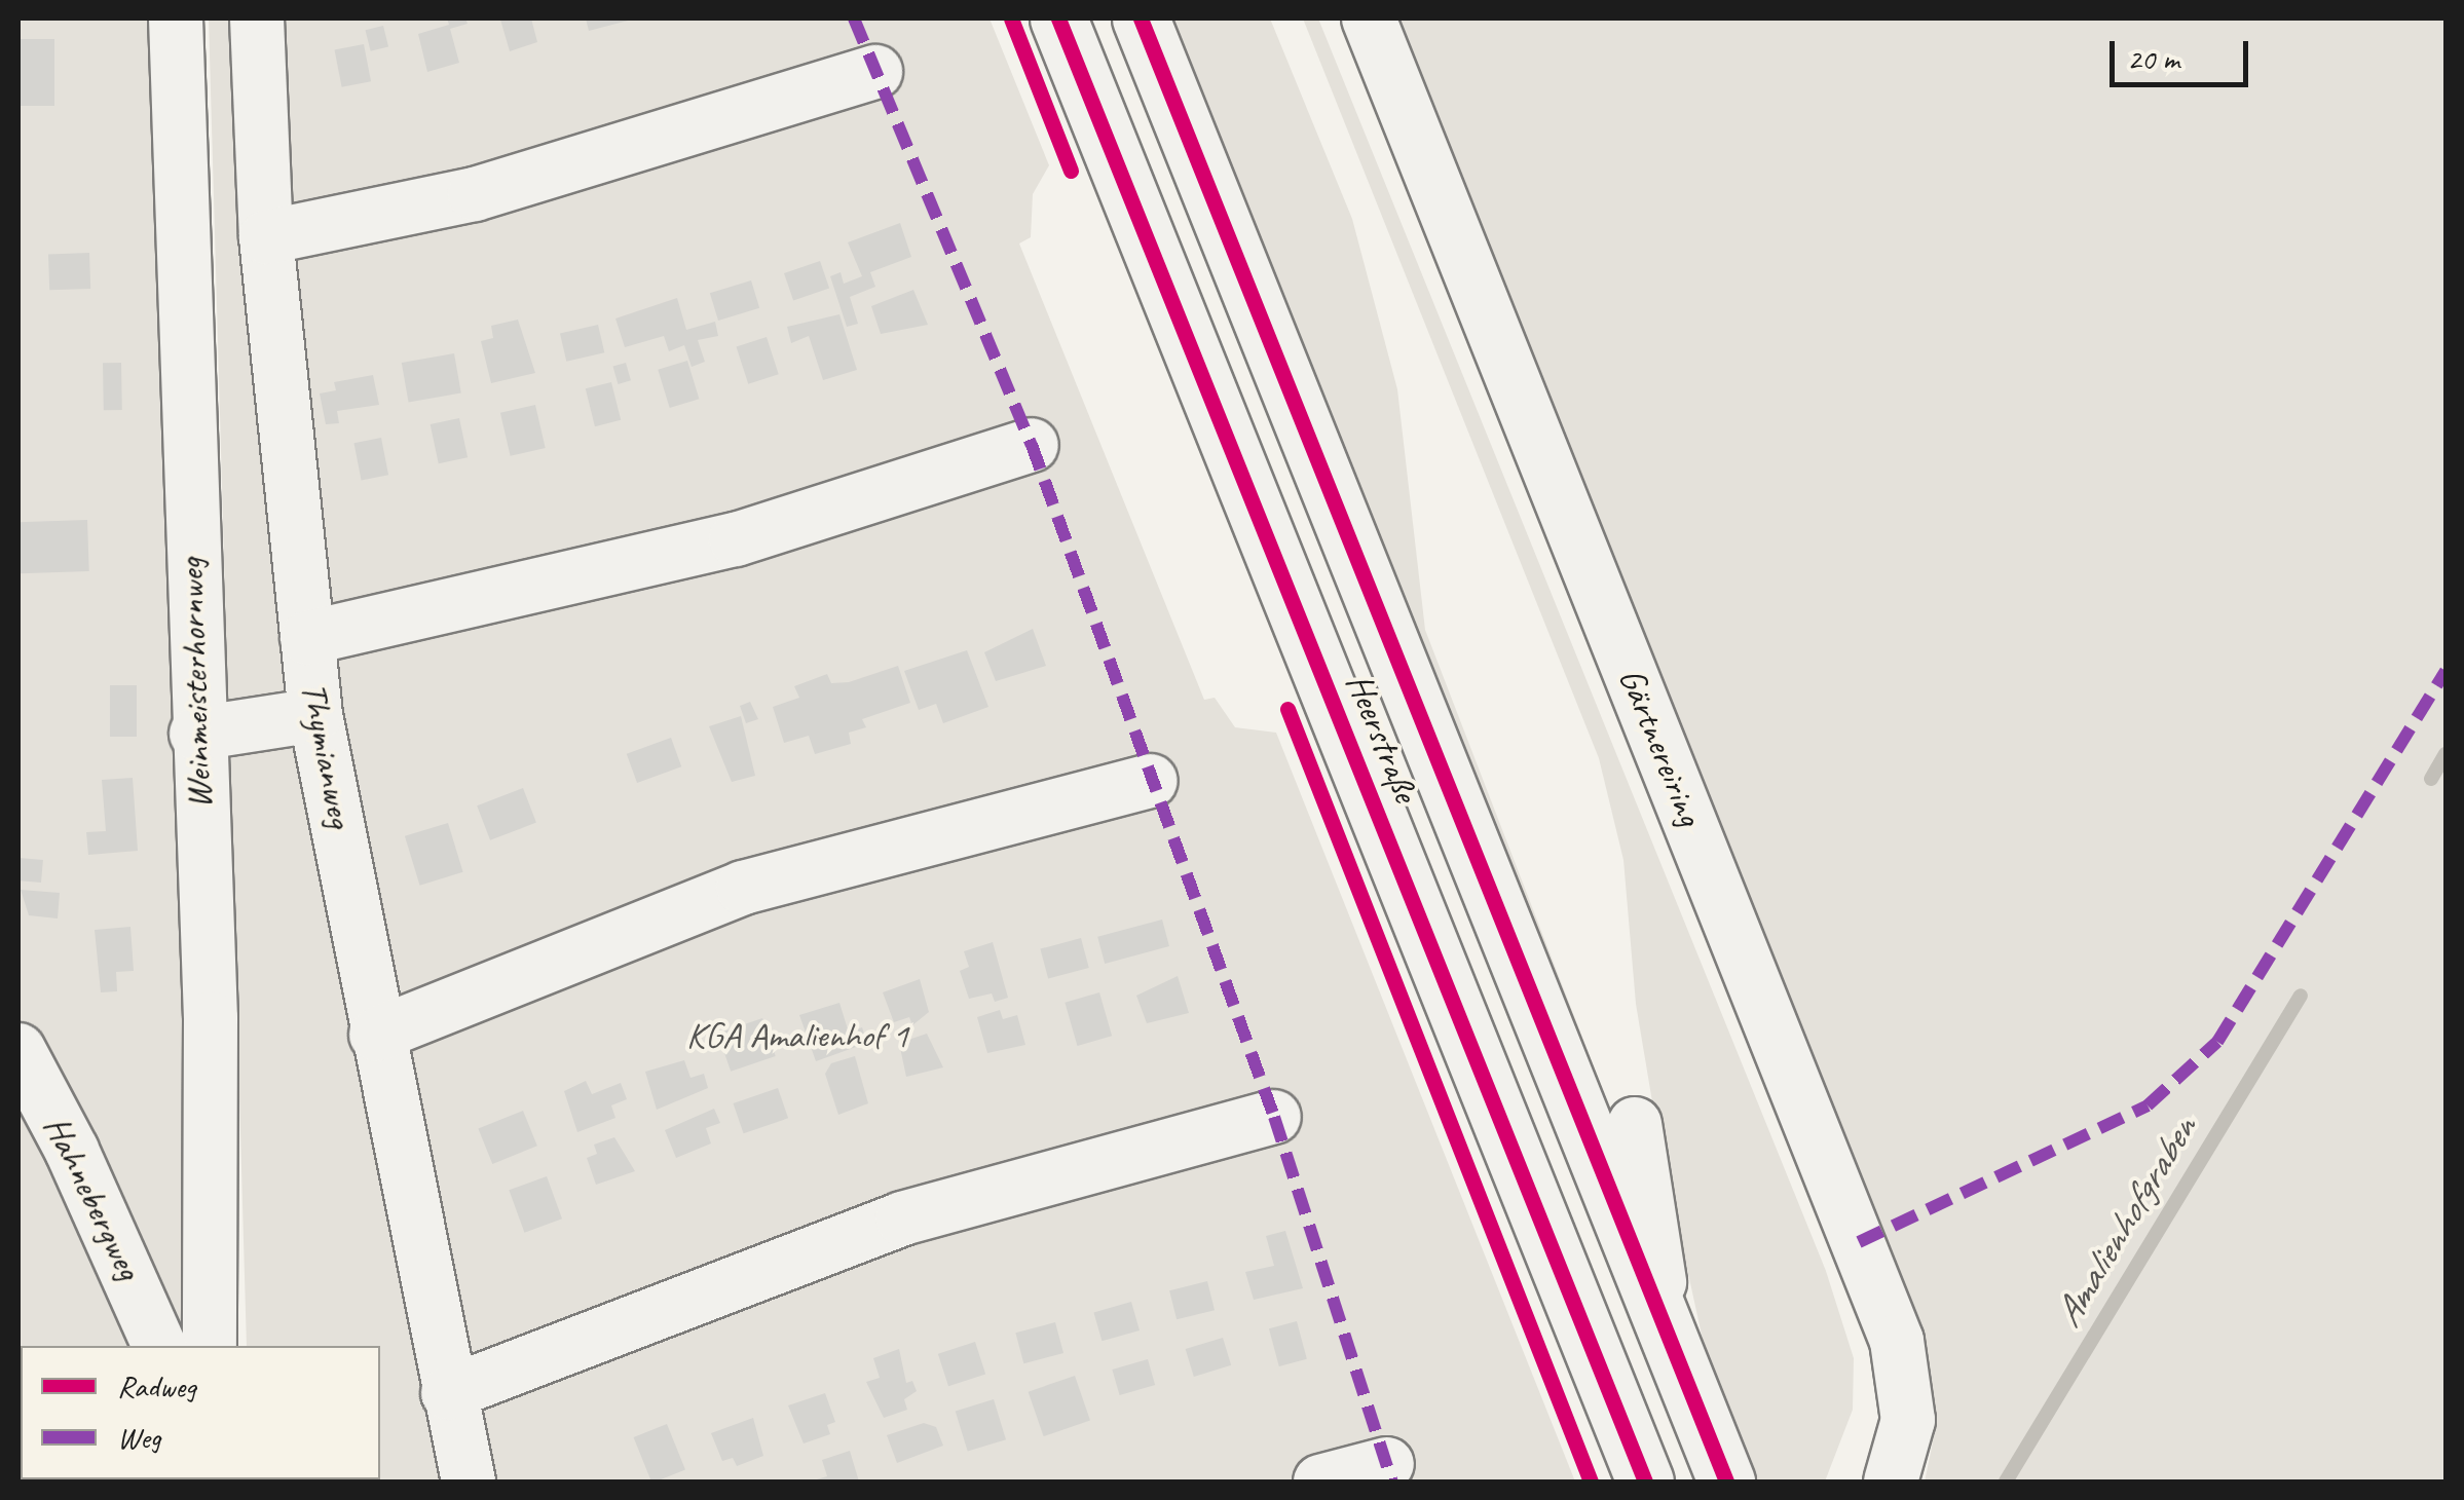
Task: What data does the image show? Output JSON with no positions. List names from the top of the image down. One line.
{"streets":{"main road":["Heerstraße"],"street":["Weinmeisterhornweg","Gärtnereiring","Thymianweg","Hahnebergweg"]},"water":["Amalienhofgraben"],"parks":["KGA Amalienhof 1"],"legend":["Radweg","Weg"],"scale_bar":"20 m"}
